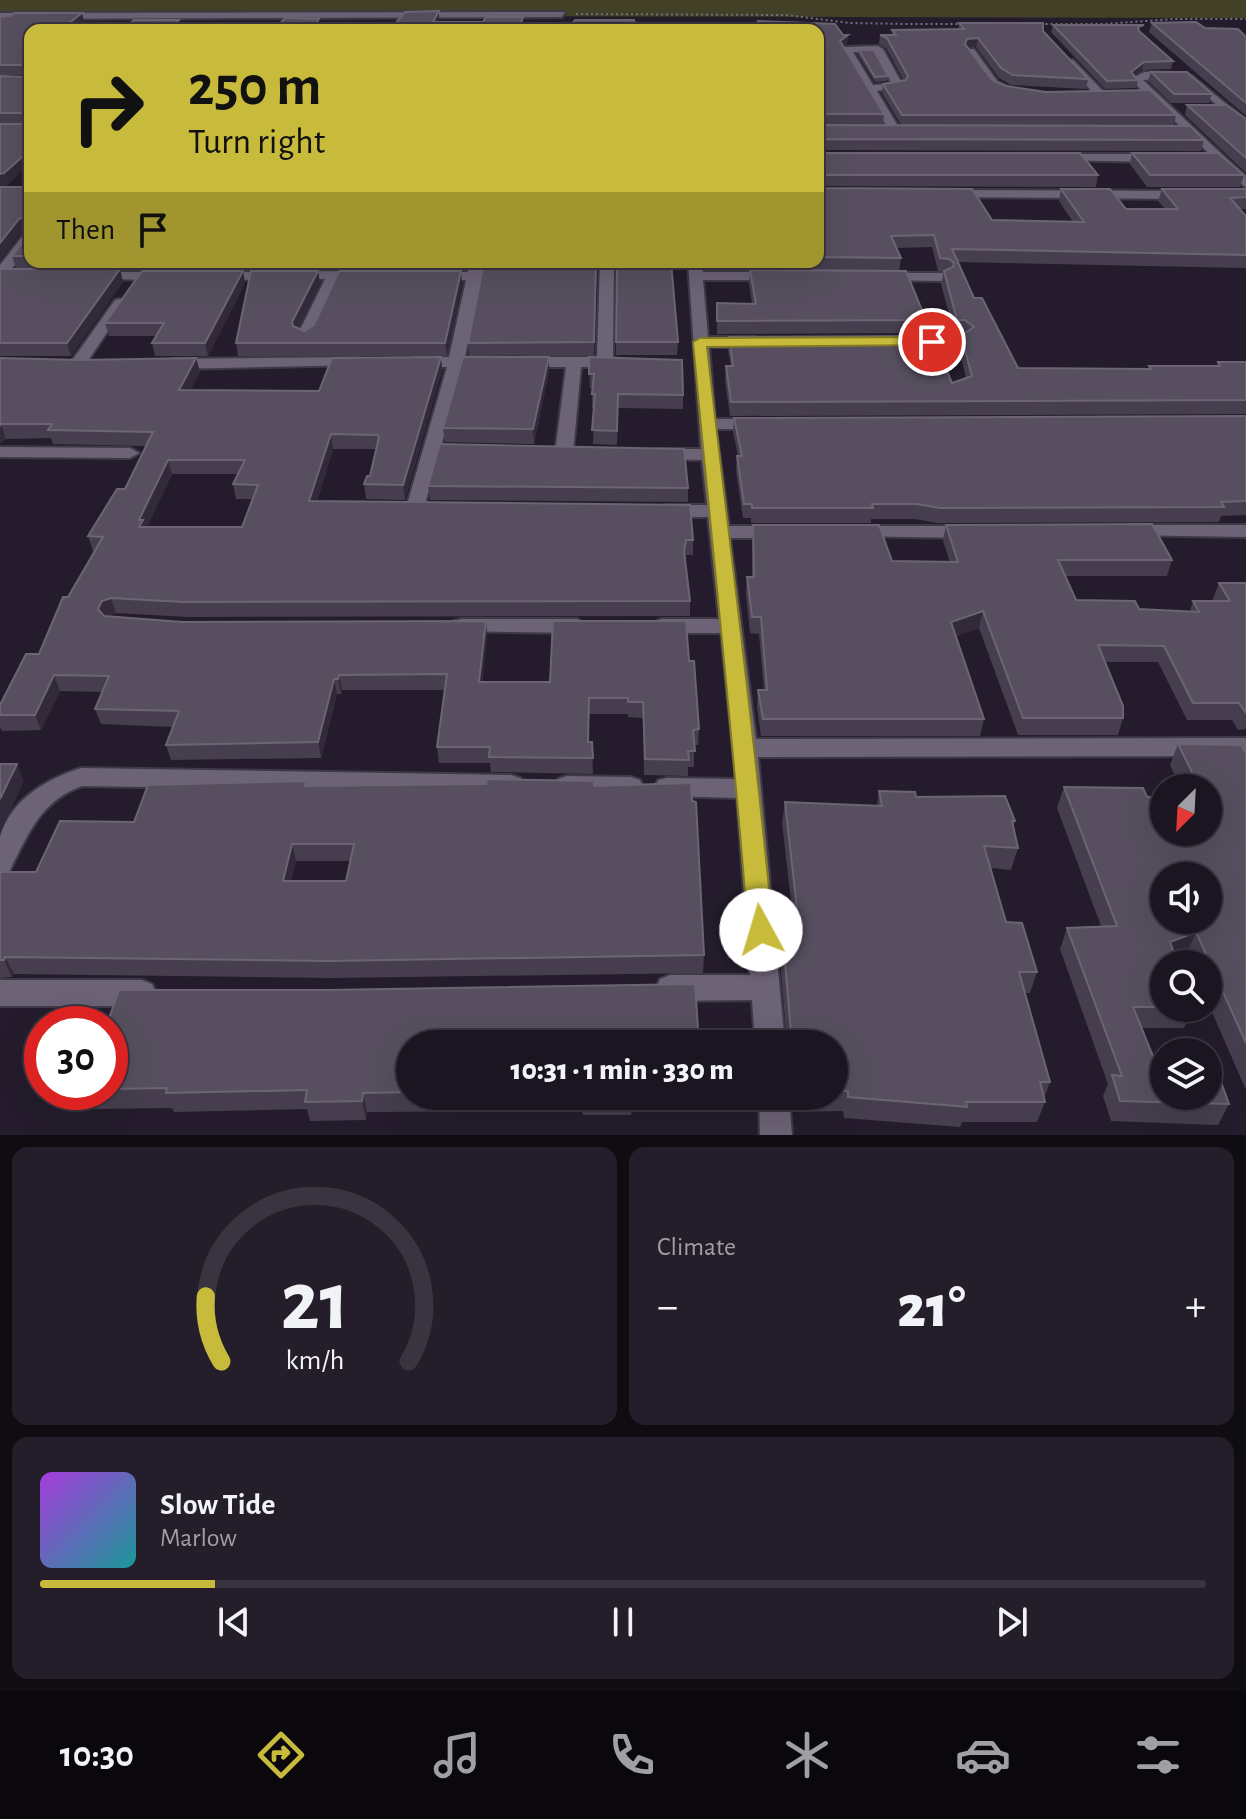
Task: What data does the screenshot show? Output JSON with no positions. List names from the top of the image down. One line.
{"north":"bottom left","page":{"turn":["250 m","Turn right"],"then":"Then","limit":"30","trip":"10:31 · 1 min · 330 m","tile":"Climate","heat":["−","21°","+"],"song":["Slow Tide","Marlow"],"tabs":"10:30","gauge":["21","km/h"]}}
